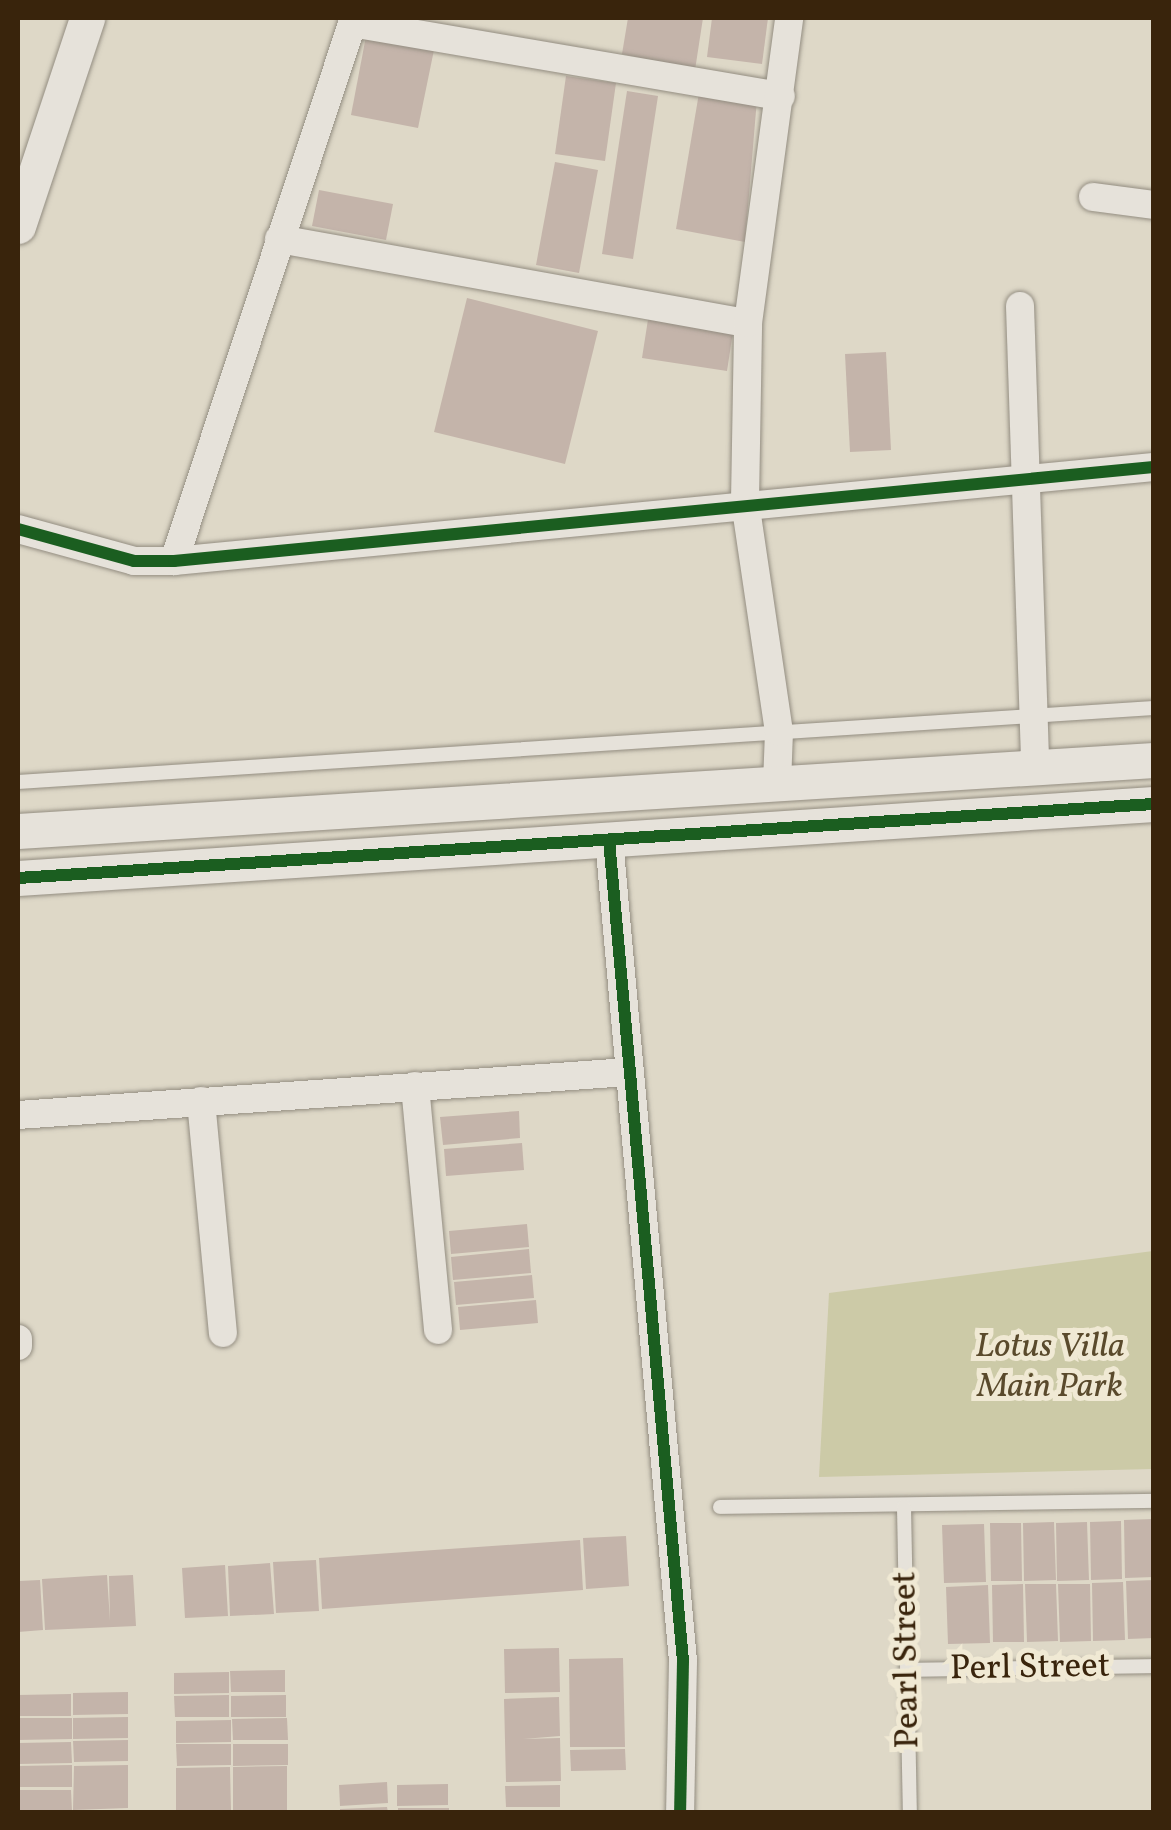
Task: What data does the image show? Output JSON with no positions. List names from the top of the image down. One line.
{"streets":{"lane":["Pearl Street","Perl Street"]},"crossings":[["Pearl Street","Perl Street"]],"parks":["Lotus Villa Main Park"]}
